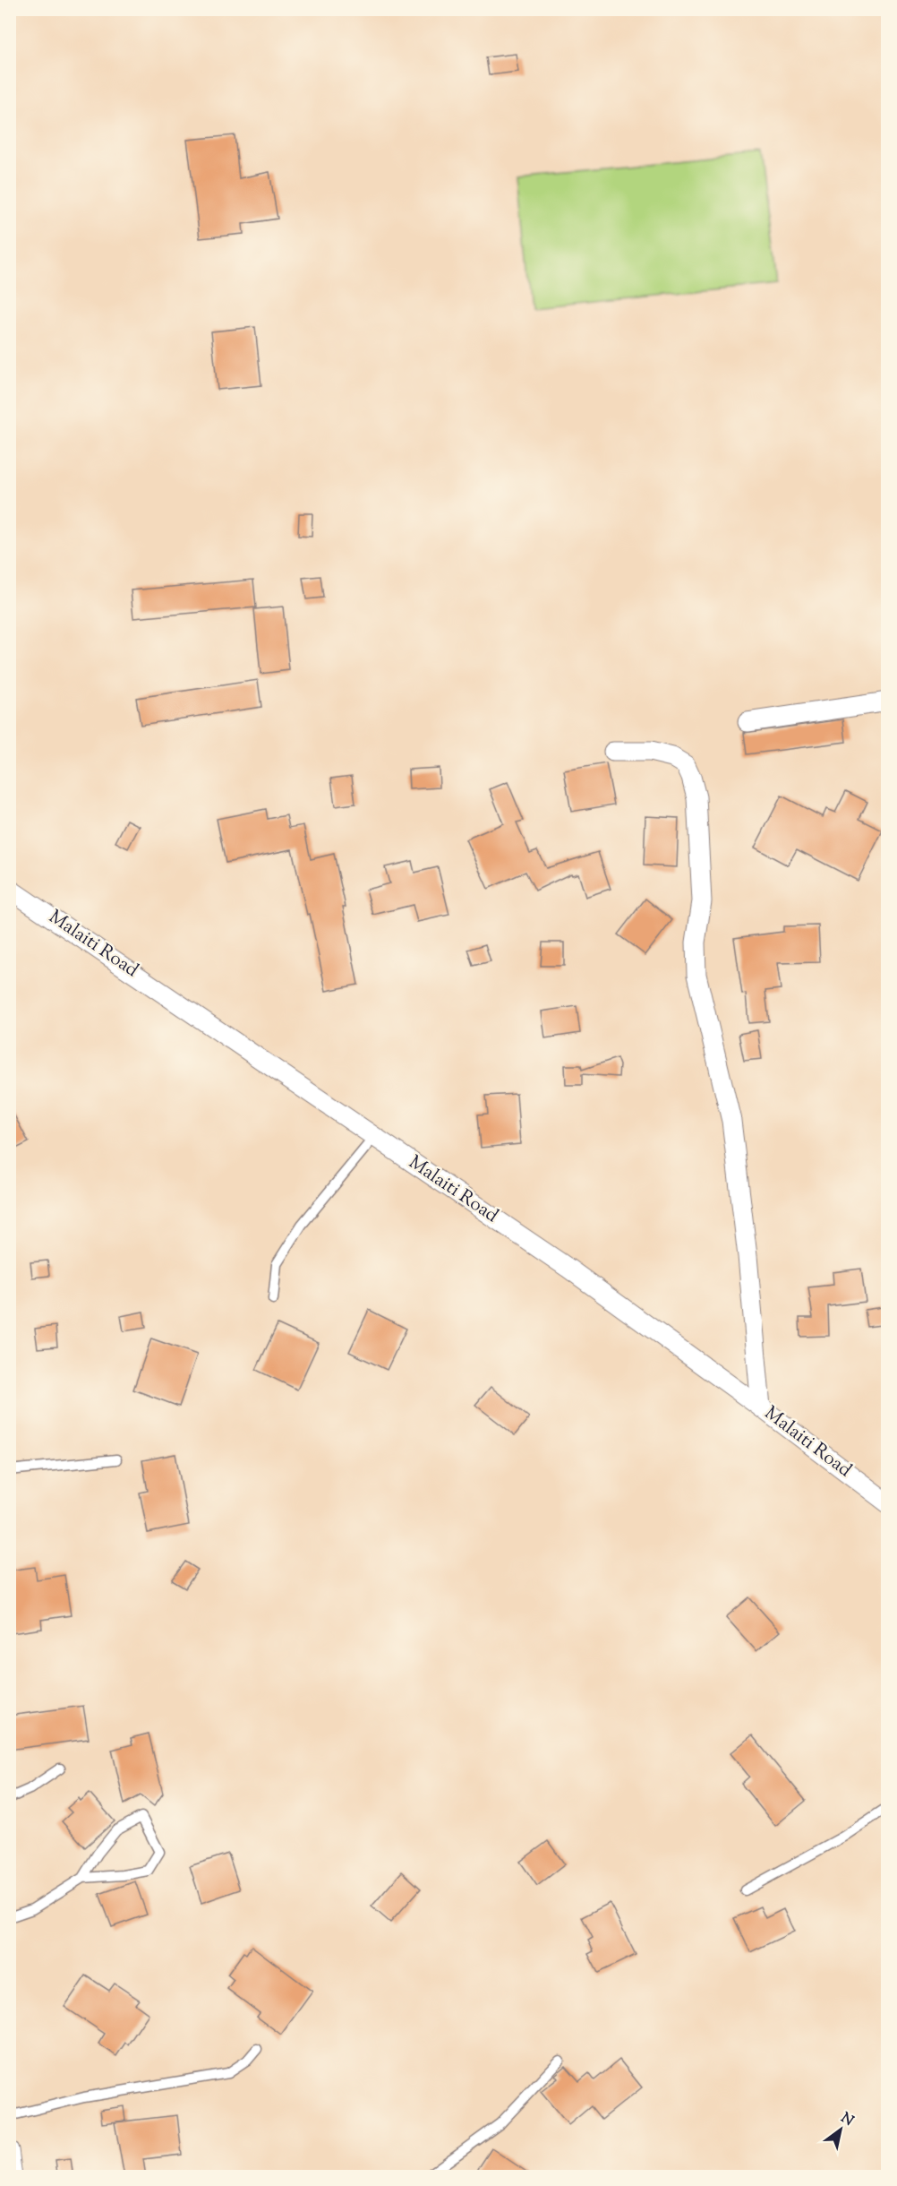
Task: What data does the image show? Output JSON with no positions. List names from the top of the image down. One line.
{"streets":{"street":["Malaiti Road"]},"north":"top right"}
